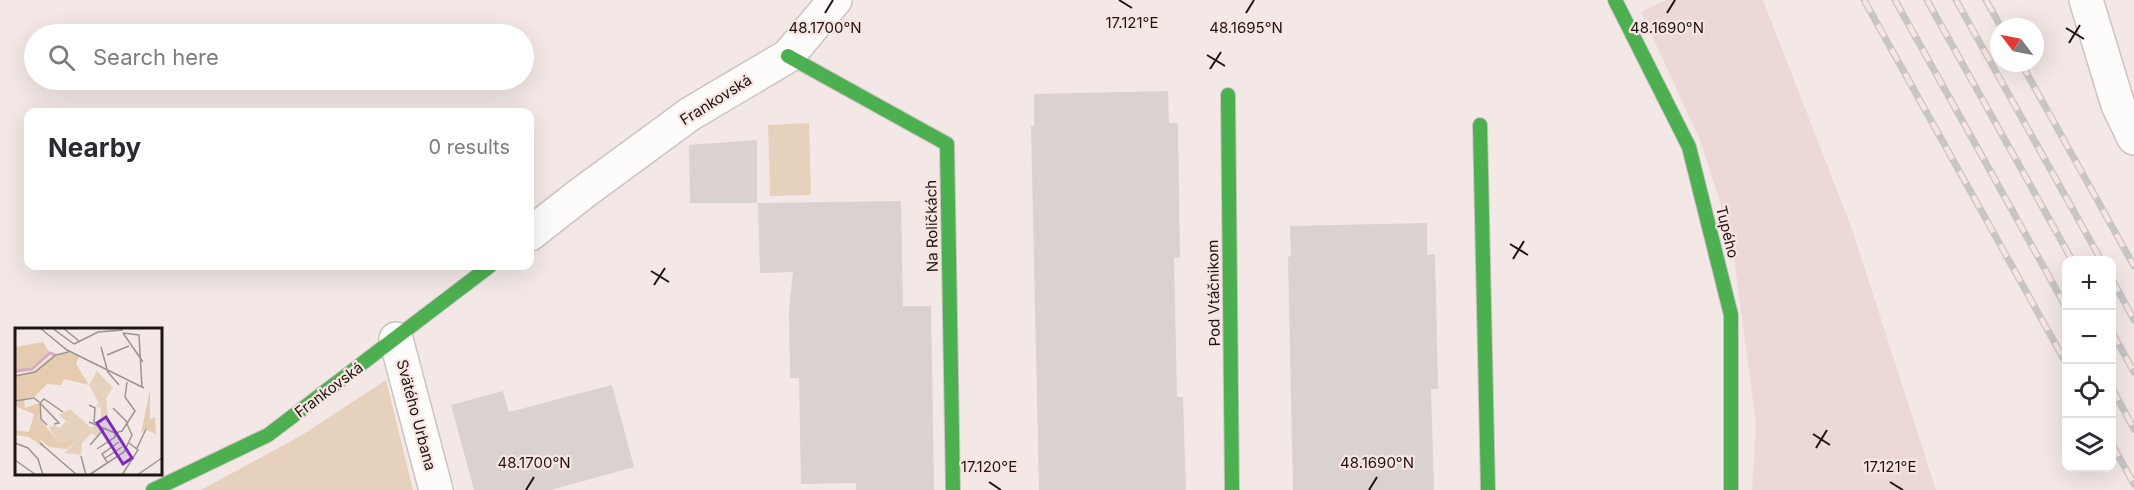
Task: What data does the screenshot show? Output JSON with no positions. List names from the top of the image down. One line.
{"streets":{"street":["Frankovská","Na Roličkách","Tupého","Pod Vtáčnikom","Svätého Urbana"]},"crossings":[["Frankovská","Na Roličkách"],["Frankovská","Svätého Urbana"]],"north":"top left","page":{"search":"Search here","heading":["Nearby","0 results"],"map_buttons":["+","−"]},"coordinates":["17.121°E","48.1700°N","48.1695°N","48.1690°N","17.120°E"]}
